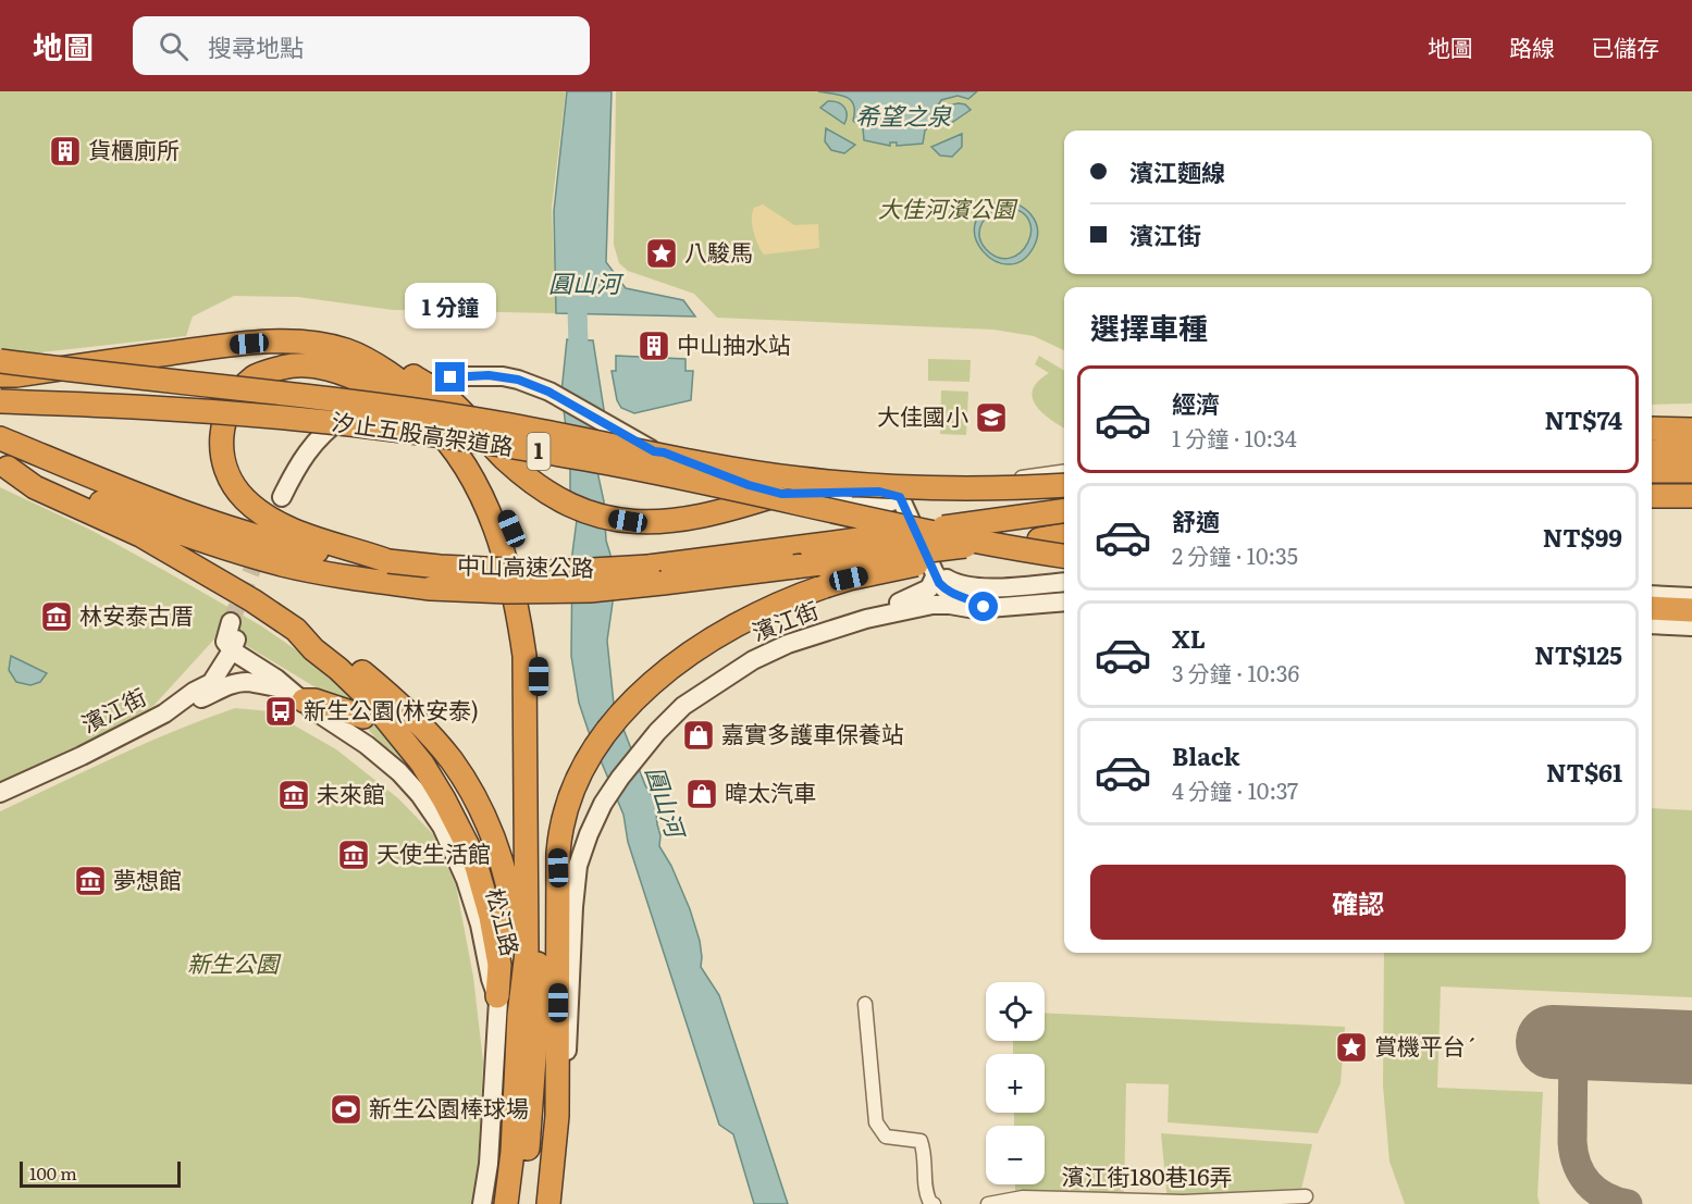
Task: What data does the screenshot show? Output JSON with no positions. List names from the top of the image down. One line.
{"streets":{"highway":["汐止五股高架道路","1","中山高速公路"],"main road":["濱江街","松江路"],"street":["濱江街180巷16弄"]},"crossings":[["濱江街","松江路"]],"water":["希望之泉","圓山河"],"parks":["大佳河濱公園","新生公園"],"places":{"building":["貨櫃廁所","中山抽水站"],"place":["八駿馬","賞機平台ˊ"],"school or university":["大佳國小"],"museum":["林安泰古厝","未來館","天使生活館","夢想館"],"bus stop":["新生公園(林安泰)"],"shop":["嘉實多護車保養站","暐太汽車"],"sports":["新生公園棒球場"]},"scale_bar":"100 m","page":{"header":"地圖","search":"搜尋地點","nav":["地圖","路線","已儲存"],"banner":["濱江麵線","濱江街"],"bubble":"1 分鐘","heading":"選擇車種","list":[{"name":"經濟","note":"1 分鐘 · 10:34","value":"NT$74"},{"name":"舒適","note":"2 分鐘 · 10:35","value":"NT$99"},{"name":"XL","note":"3 分鐘 · 10:36","value":"NT$125"},{"name":"Black","note":"4 分鐘 · 10:37","value":"NT$61"}],"buttons":"確認","map_buttons":["+","−"],"scale":"100 m"}}
